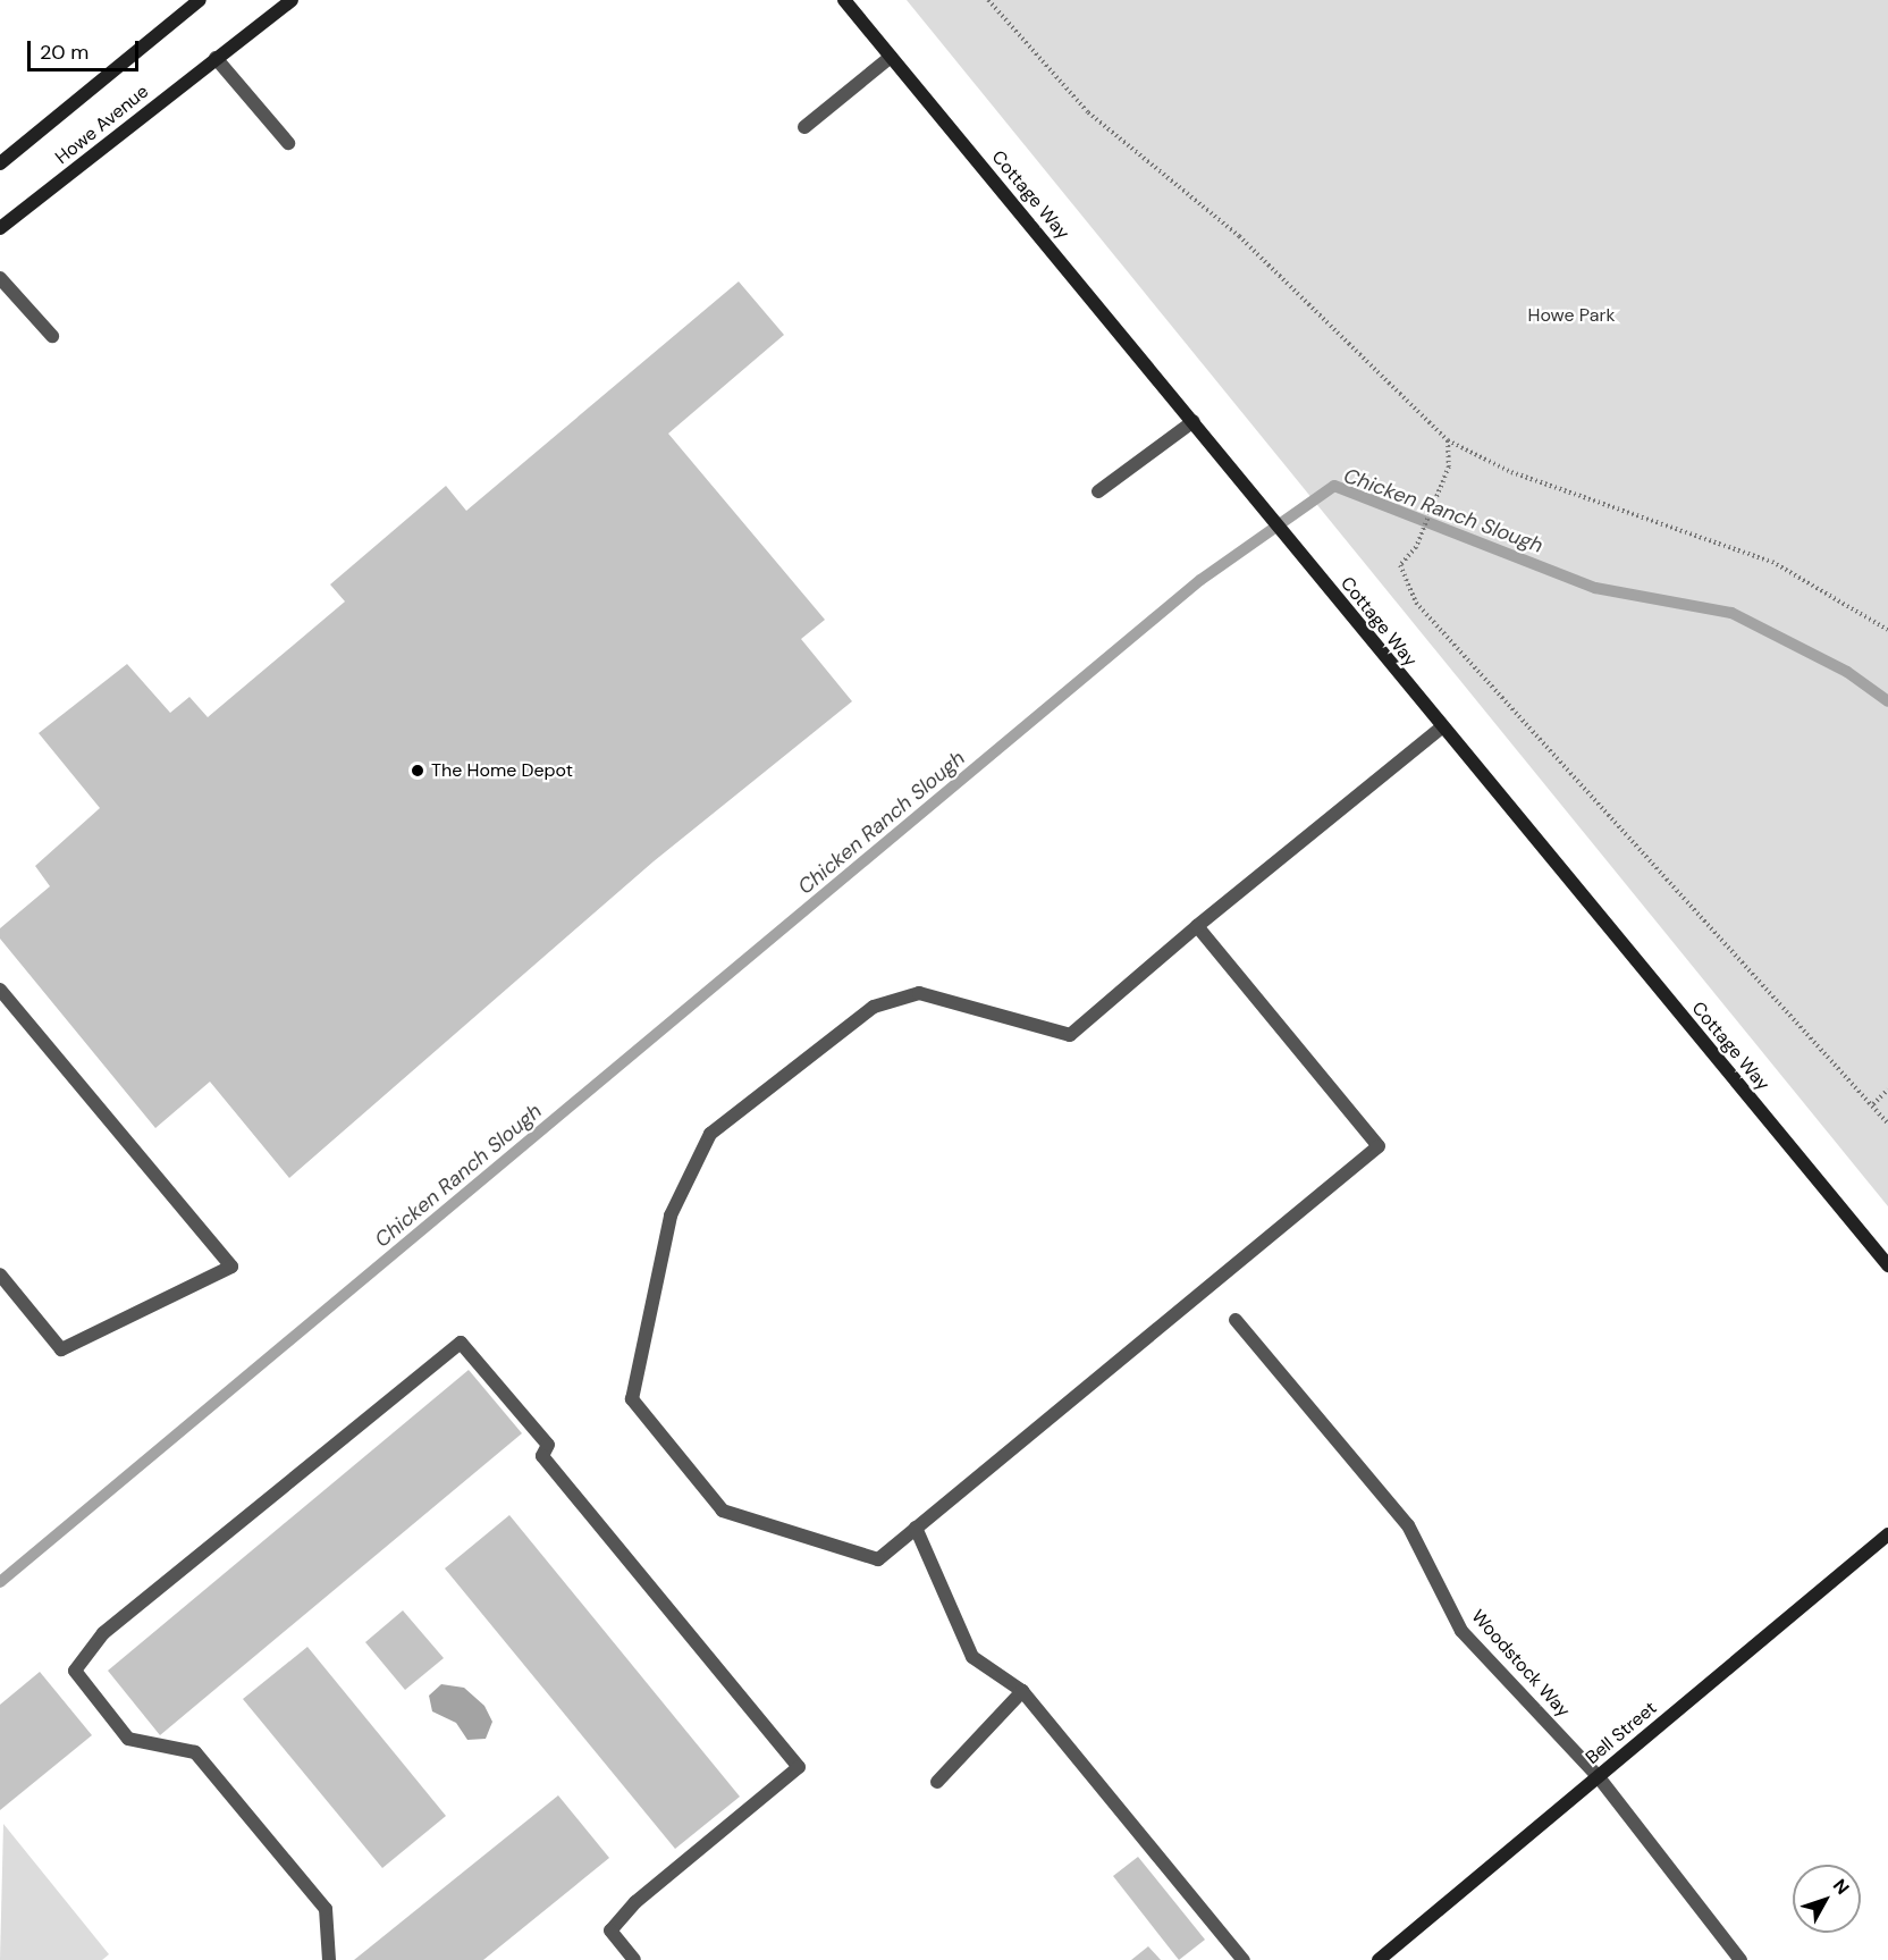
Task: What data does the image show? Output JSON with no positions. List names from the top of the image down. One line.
{"streets":{"street":["Howe Avenue","Cottage Way","Woodstock Way","Bell Street"]},"crossings":[["Woodstock Way","Bell Street"]],"water":["Chicken Ranch Slough"],"parks":["Howe Park"],"places":["The Home Depot"],"scale_bar":"20 m","north":"top right"}
